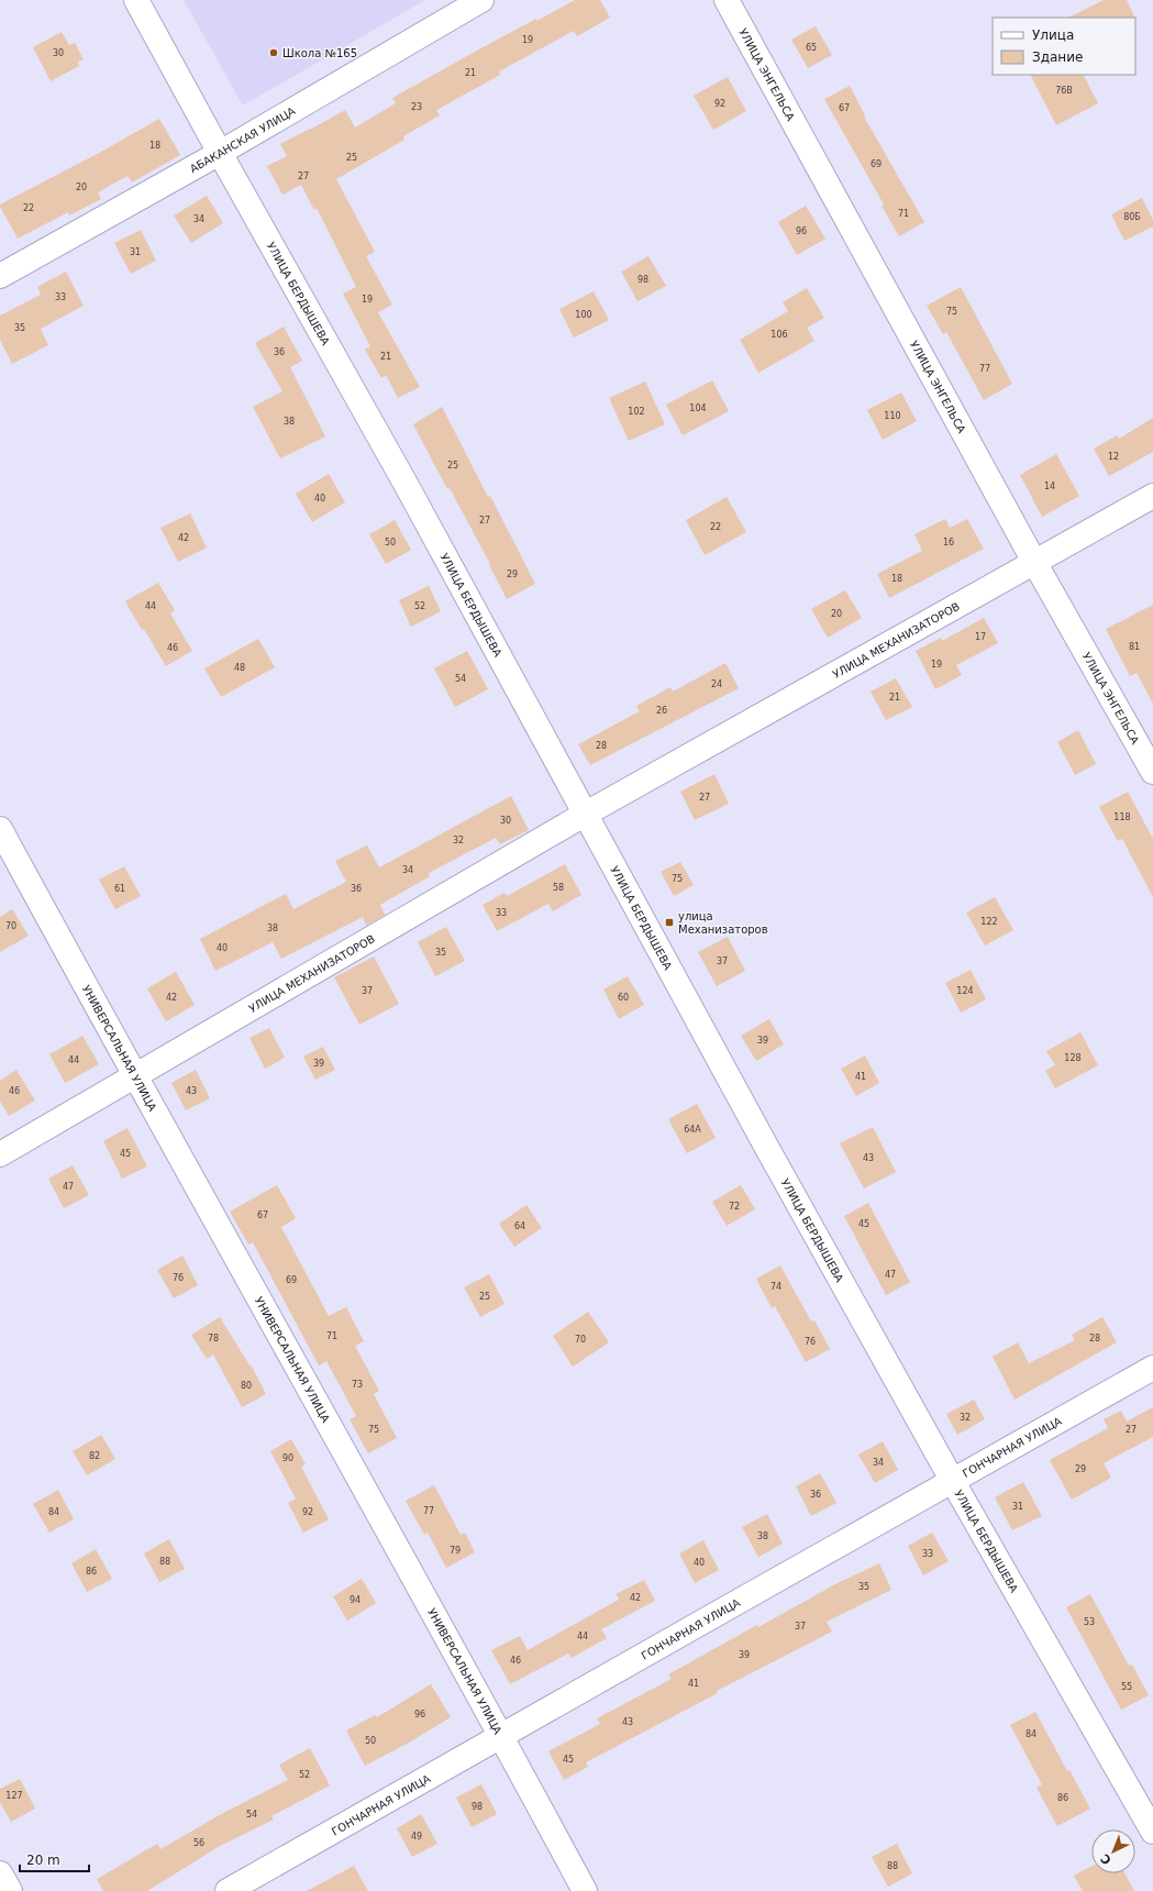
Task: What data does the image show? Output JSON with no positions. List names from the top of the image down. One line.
{"streets":{"street":["УЛИЦА ЭНГЕЛЬСА","АБАКАНСКАЯ УЛИЦА","УЛИЦА БЕРДЫШЕВА","УЛИЦА МЕХАНИЗАТОРОВ","УНИВЕРСАЛЬНАЯ УЛИЦА","ГОНЧАРНАЯ УЛИЦА"]},"crossings":[["УЛИЦА ЭНГЕЛЬСА","УЛИЦА МЕХАНИЗАТОРОВ"],["АБАКАНСКАЯ УЛИЦА","УЛИЦА БЕРДЫШЕВА"],["УЛИЦА БЕРДЫШЕВА","УЛИЦА МЕХАНИЗАТОРОВ"],["УЛИЦА БЕРДЫШЕВА","ГОНЧАРНАЯ УЛИЦА"],["УЛИЦА МЕХАНИЗАТОРОВ","УНИВЕРСАЛЬНАЯ УЛИЦА"],["УНИВЕРСАЛЬНАЯ УЛИЦА","ГОНЧАРНАЯ УЛИЦА"]],"places":{"other":["Школа №165"],"transit":["улица Механизаторов"]},"house_numbers":["19","65","30","21","76В","92","23","67","18","25","69","27","20","22","71","80Б","34","96","31","98","33","19","75","100","35","106","36","21","77","104","102","110","38","12","25","14","40","27","22","42","50","16","29","18","44","52","20","17","81","46","19","48","54","24","21","26","28","27","118","30","32","34","75","58","61","36","33","122","70","38","40","35","37","37","124","42","60","39","128","44","39","41","46","43","64А","45","43","47","72","67","45","64","47","76","69","74","25","71","78","28","70","76","73","80","32","75","27","82","90","34","29","36","31","77","84","92","38","79","33","88","40","86","35","42","94","53","37","44","39","46","41","55","96","43","84","50","45","52","127","86","98","54","49","56","88"],"legend":["Улица","Здание"],"scale_bar":"20 m","north":"bottom left"}
